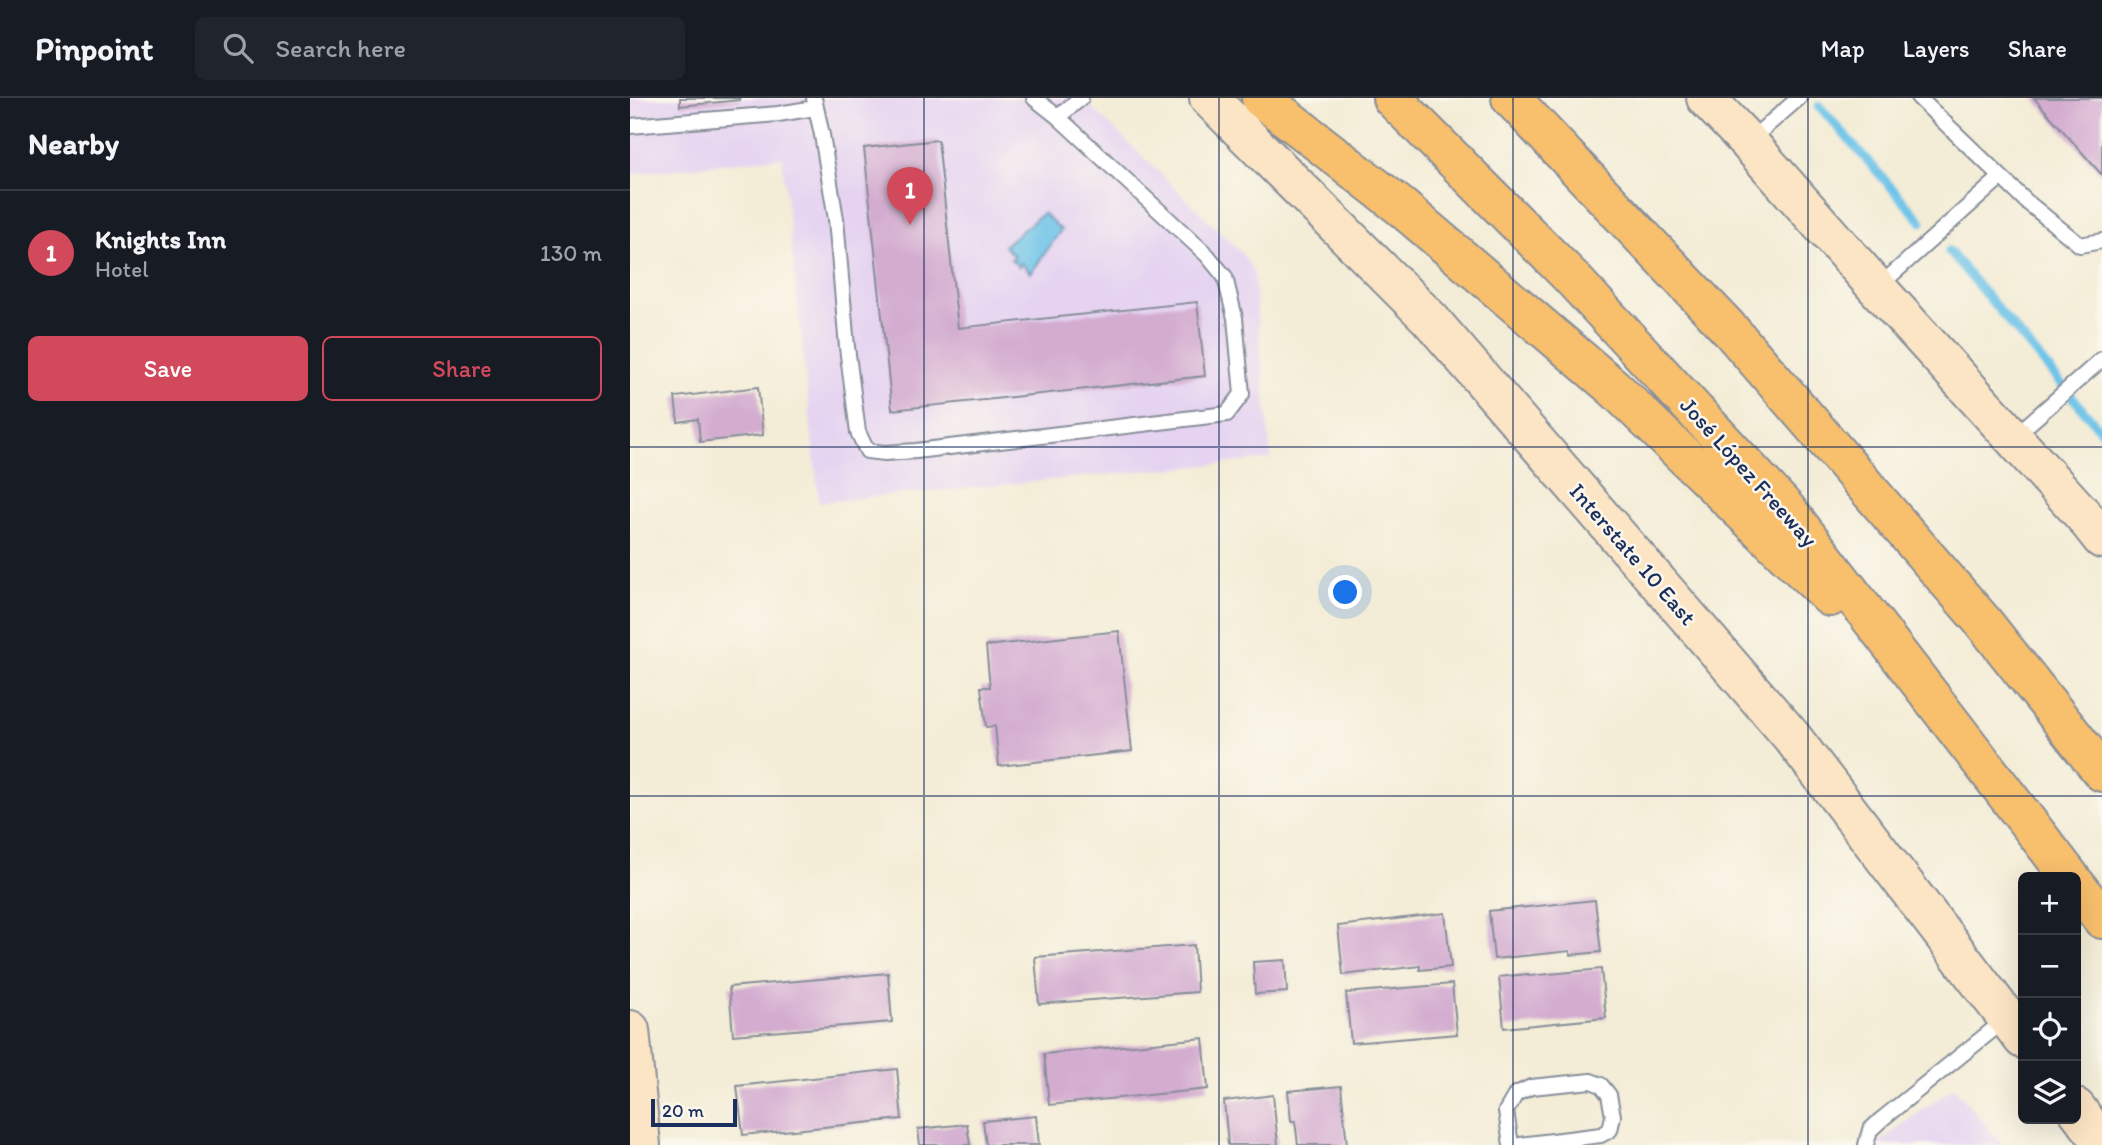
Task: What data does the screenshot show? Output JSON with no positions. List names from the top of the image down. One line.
{"streets":{"highway":["José López Freeway"],"main road":["Interstate 10 East"]},"scale_bar":"20 m","page":{"header":"Pinpoint","search":"Search here","nav":["Map","Layers","Share"],"heading":"Nearby","pins":"1","list":[{"mark":"1","name":"Knights Inn","note":"Hotel","value":"130 m"}],"buttons":["Save","Share"],"map_buttons":["+","−"],"scale":"20 m"}}
